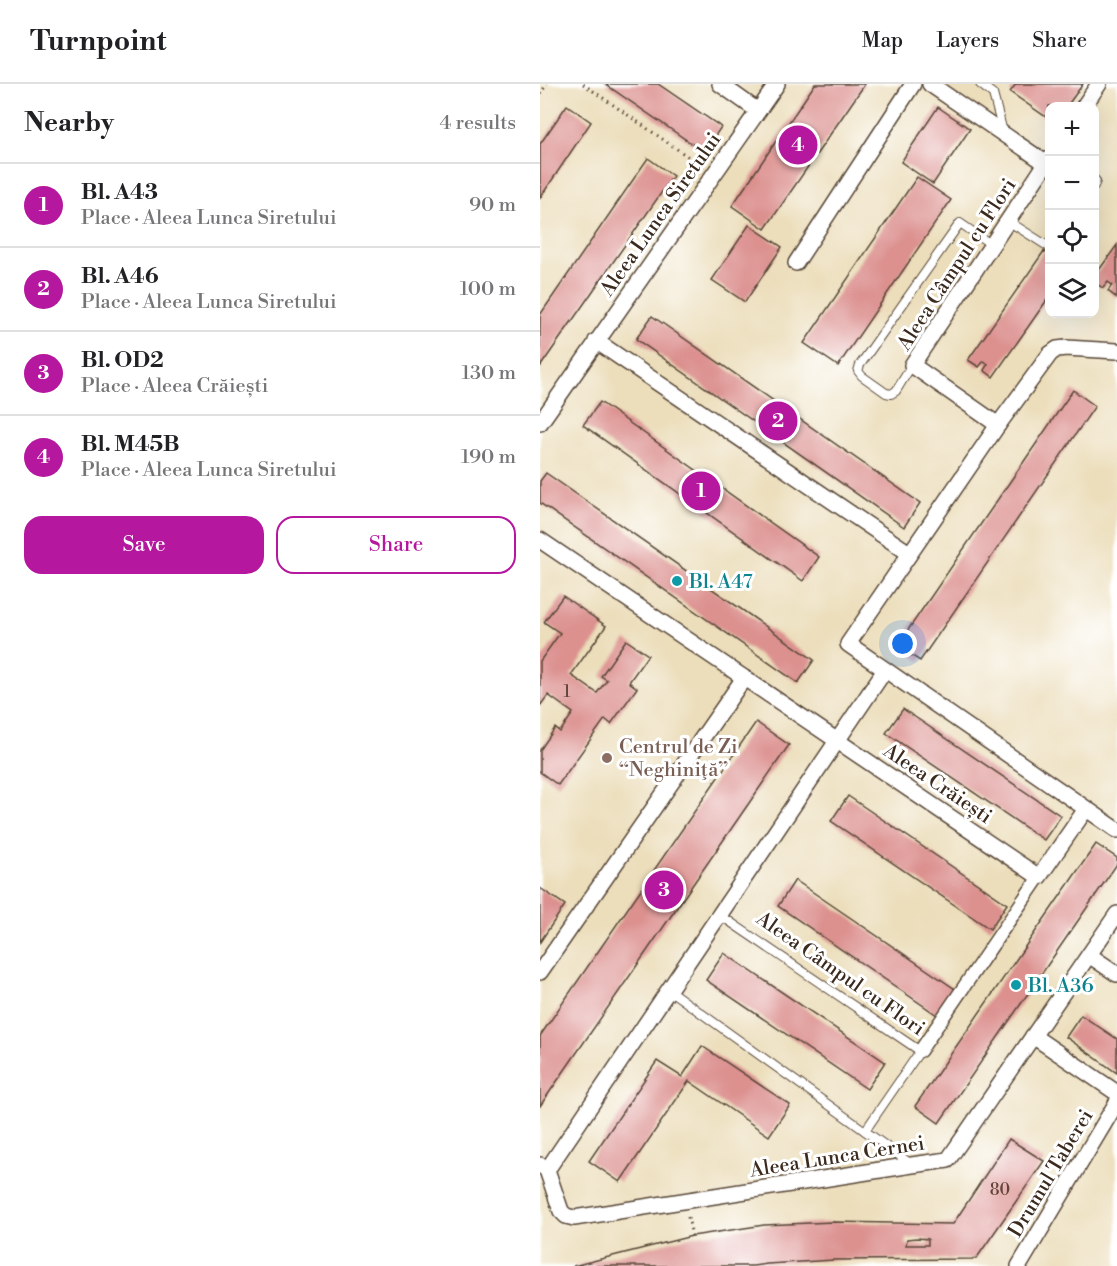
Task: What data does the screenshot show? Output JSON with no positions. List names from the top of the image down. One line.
{"streets":{"street":["Aleea Lunca Siretului","Aleea Câmpul cu Flori","Aleea Crăiești","Aleea Lunca Cernei","Drumul Taberei"]},"places":["Bl. A47","Centrul de Zi “Neghiniţă”","Bl. A36"],"house_numbers":["1","80"],"page":{"header":"Turnpoint","nav":["Map","Layers","Share"],"heading":["Nearby","4 results"],"map_buttons":["+","−"],"pins":["4","2","1","3"],"list":[{"mark":"1","name":"Bl. A43","note":"Place · Aleea Lunca Siretului","value":"90 m"},{"mark":"2","name":"Bl. A46","note":"Place · Aleea Lunca Siretului","value":"100 m"},{"mark":"3","name":"Bl. OD2","note":"Place · Aleea Crăiești","value":"130 m"},{"mark":"4","name":"Bl. M45B","note":"Place · Aleea Lunca Siretului","value":"190 m"}],"buttons":["Save","Share"]}}
